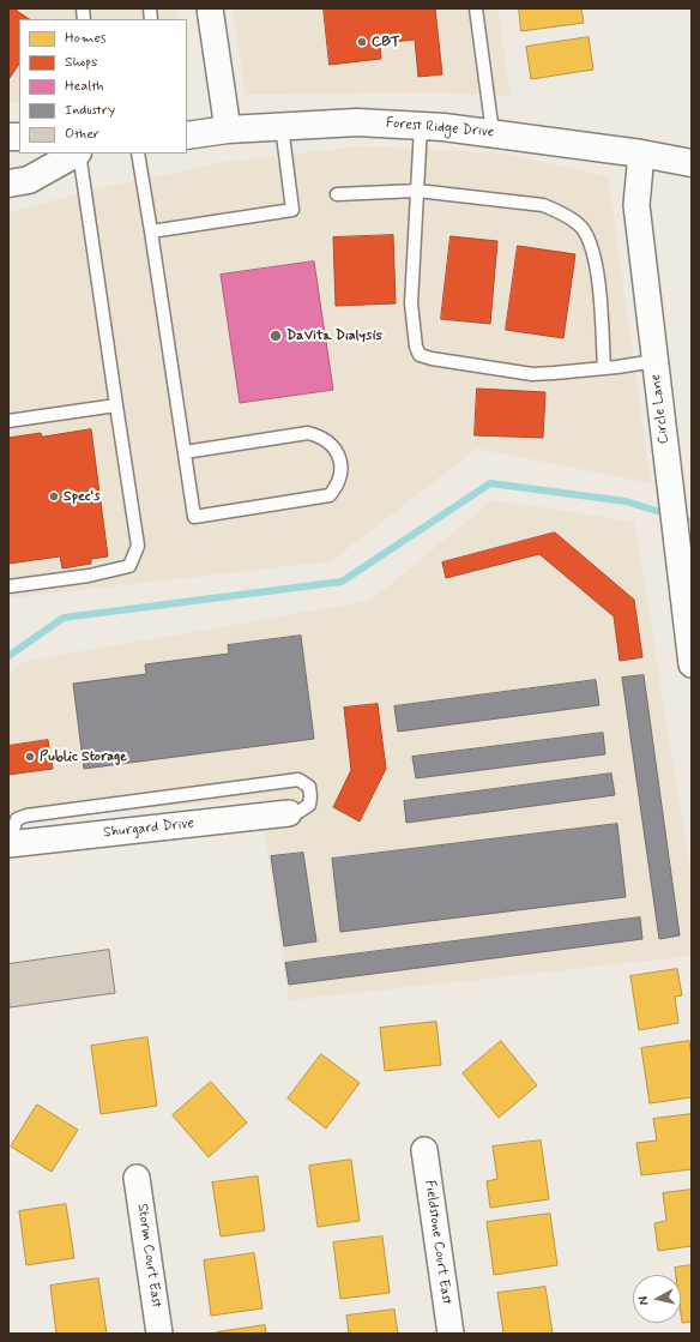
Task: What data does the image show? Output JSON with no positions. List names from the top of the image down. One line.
{"streets":{"main road":["Forest Ridge Drive"],"street":["Circle Lane","Shurgard Drive","Fieldstone Court East","Storm Court East"]},"crossings":[["Forest Ridge Drive","Circle Lane"]],"places":["CBT","DaVita Dialysis","Spec's","Public Storage"],"legend":["Homes","Shops","Health","Industry","Other"],"north":"left"}
